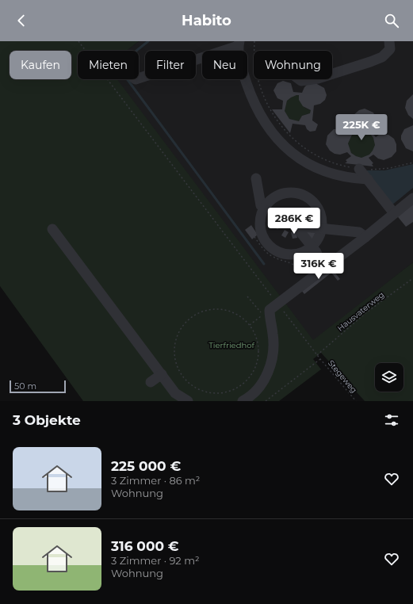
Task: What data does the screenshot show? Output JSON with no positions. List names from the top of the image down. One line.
{"streets":{"path":["Hausvaterweg","Stegeweg"]},"crossings":[["Hausvaterweg","Stegeweg"]],"parks":["Tierfriedhof"],"scale_bar":"50 m","page":{"header":"Habito","chip":["Kaufen","Mieten","Filter","Neu","Wohnung"],"price":["225K €","286K €","316K €"],"scale":"50 m","heading":"3 Objekte","list":[{"name":"225 000 €","note":"3 Zimmer · 86 m² · Wohnung"},{"name":"316 000 €","note":"3 Zimmer · 92 m² · Wohnung"}]}}
